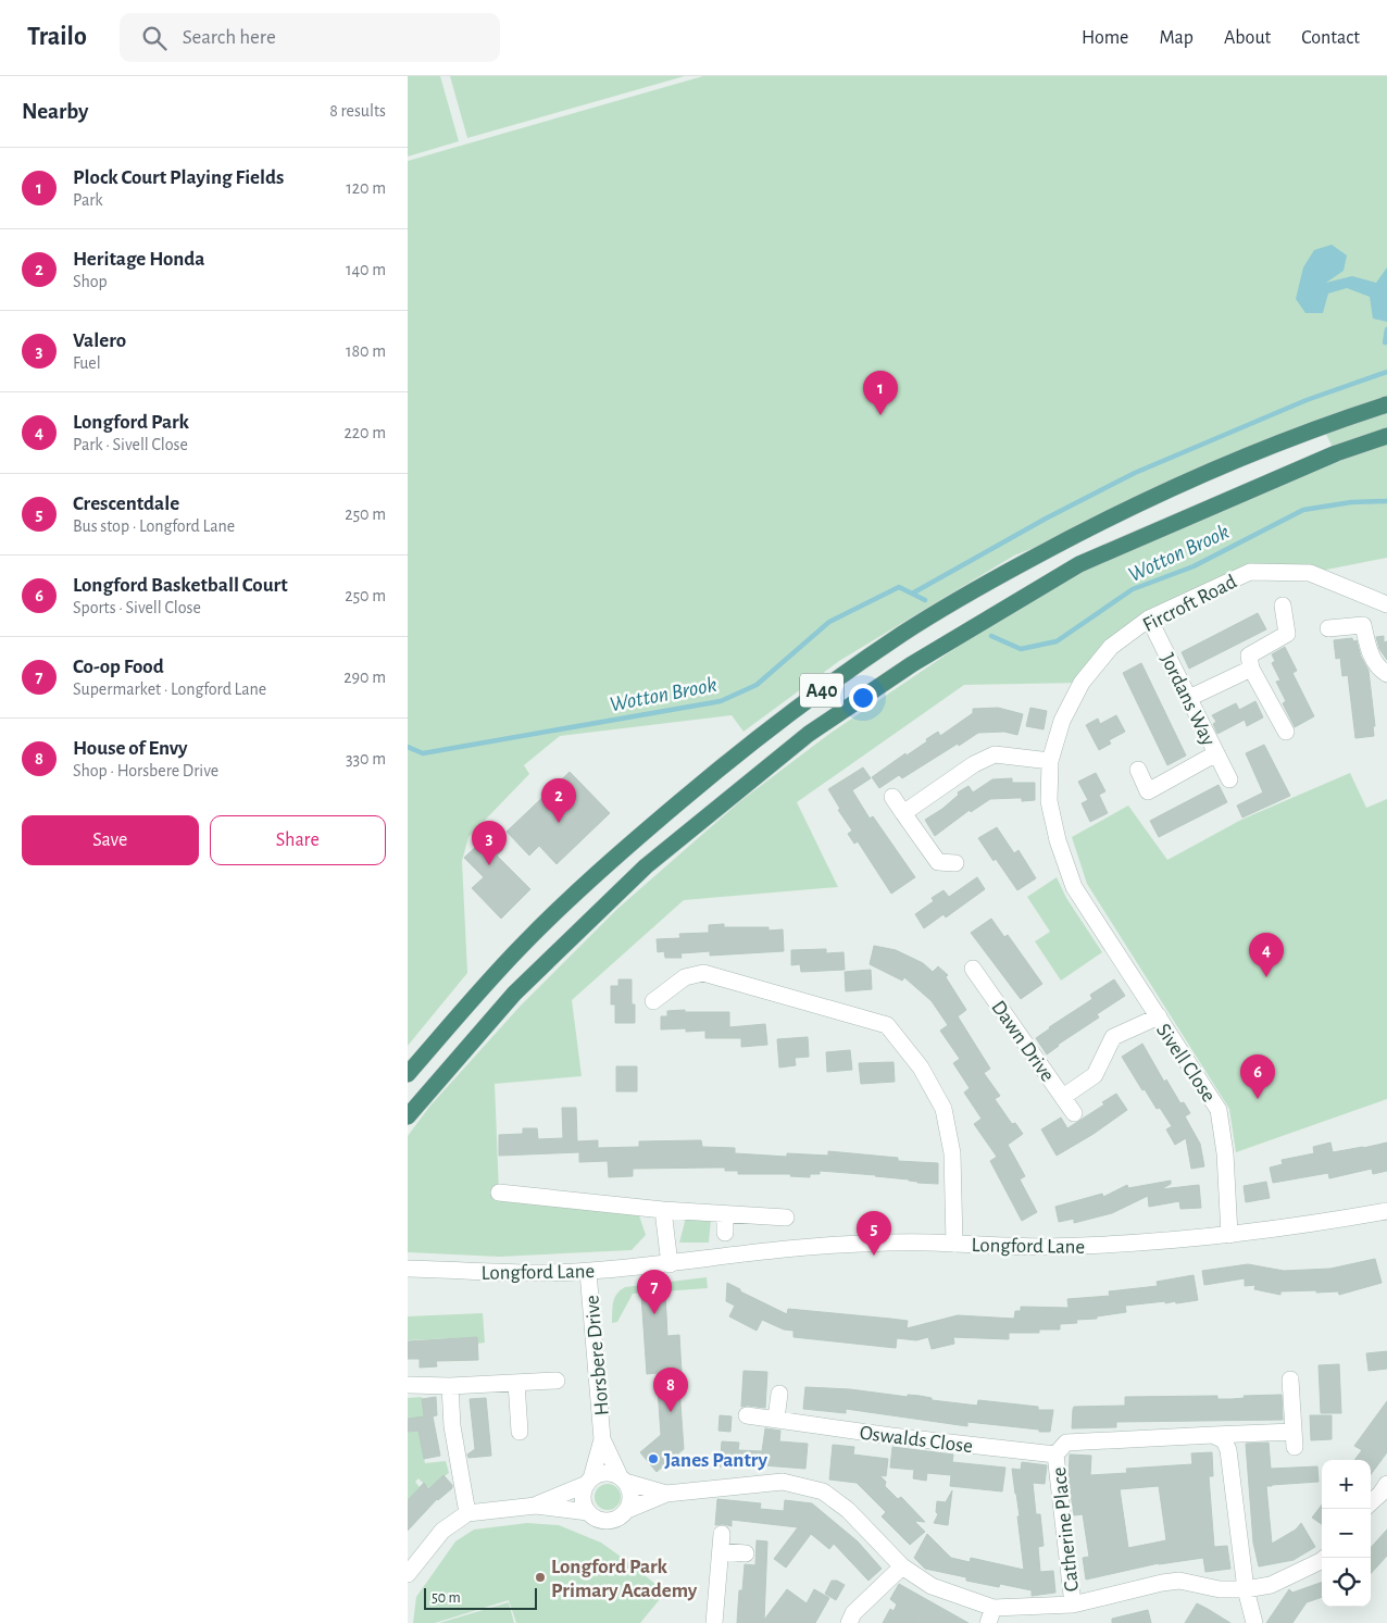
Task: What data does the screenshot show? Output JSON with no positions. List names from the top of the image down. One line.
{"streets":{"highway":["A40"],"street":["Fircroft Road","Jordans Way","Dawn Drive","Sivell Close","Longford Lane","Horsbere Drive","Oswalds Close","Catherine Place"]},"crossings":[["Fircroft Road","Jordans Way"],["Fircroft Road","Sivell Close"],["Dawn Drive","Sivell Close"],["Sivell Close","Longford Lane"],["Longford Lane","Horsbere Drive"],["Oswalds Close","Catherine Place"]],"water":["Wotton Brook"],"places":["Janes Pantry","Longford Park Primary Academy"],"scale_bar":"50 m","page":{"header":"Trailo","search":"Search here","nav":["Home","Map","About","Contact"],"heading":["Nearby","8 results"],"list":[{"mark":"1","name":"Plock Court Playing Fields","note":"Park","value":"120 m"},{"mark":"2","name":"Heritage Honda","note":"Shop","value":"140 m"},{"mark":"3","name":"Valero","note":"Fuel","value":"180 m"},{"mark":"4","name":"Longford Park","note":"Park · Sivell Close","value":"220 m"},{"mark":"5","name":"Crescentdale","note":"Bus stop · Longford Lane","value":"250 m"},{"mark":"6","name":"Longford Basketball Court","note":"Sports · Sivell Close","value":"250 m"},{"mark":"7","name":"Co-op Food","note":"Supermarket · Longford Lane","value":"290 m"},{"mark":"8","name":"House of Envy","note":"Shop · Horsbere Drive","value":"330 m"}],"pins":["1","2","3","4","6","5","7","8"],"buttons":["Save","Share"],"map_buttons":["+","−"],"scale":"50 m"}}
